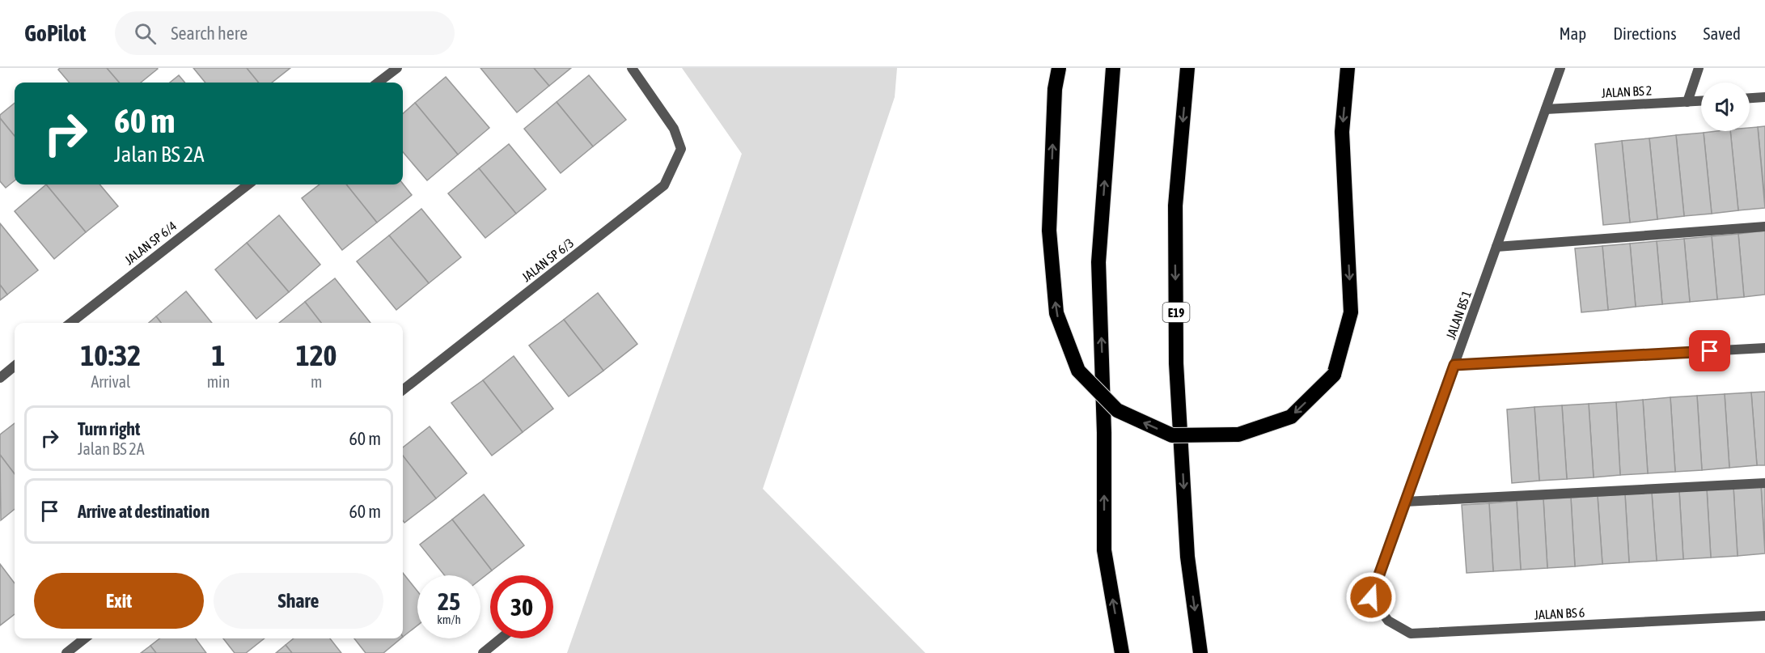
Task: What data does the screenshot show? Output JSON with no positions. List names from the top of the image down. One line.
{"streets":{"highway":["E19"],"street":["JALAN BS 2","JALAN SP 6/4","JALAN SP 6/3","JALAN BS 1","JALAN BS 6"]},"crossings":[["JALAN BS 2","JALAN BS 1"],["JALAN BS 1","JALAN BS 6"]],"page":{"header":"GoPilot","search":"Search here","nav":["Map","Directions","Saved"],"turn":["60 m","Jalan BS 2A"],"eta":["10:32","Arrival","1","min","120","m"],"list":[{"name":"Turn right","note":"Jalan BS 2A","value":"60 m"},{"name":"Arrive at destination","value":"60 m"}],"buttons":["Exit","Share"],"speed":"25 km/h","limit":"30"}}
